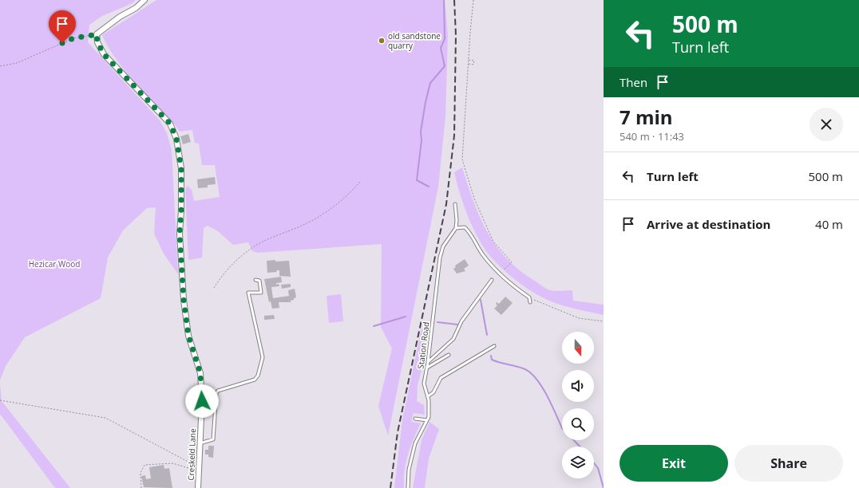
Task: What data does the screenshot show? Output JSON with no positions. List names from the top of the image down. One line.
{"streets":{"street":["Creskeld Lane"],"lane":["Station Road"]},"parks":["Hezicar Wood"],"places":["old sandstone quarry"],"north":"bottom","page":{"turn":["500 m","Turn left"],"then":"Then","heading":["7 min","540 m · 11:43"],"list":[{"name":"Turn left","value":"500 m"},{"name":"Arrive at destination","value":"40 m"}],"buttons":["Exit","Share"]}}
